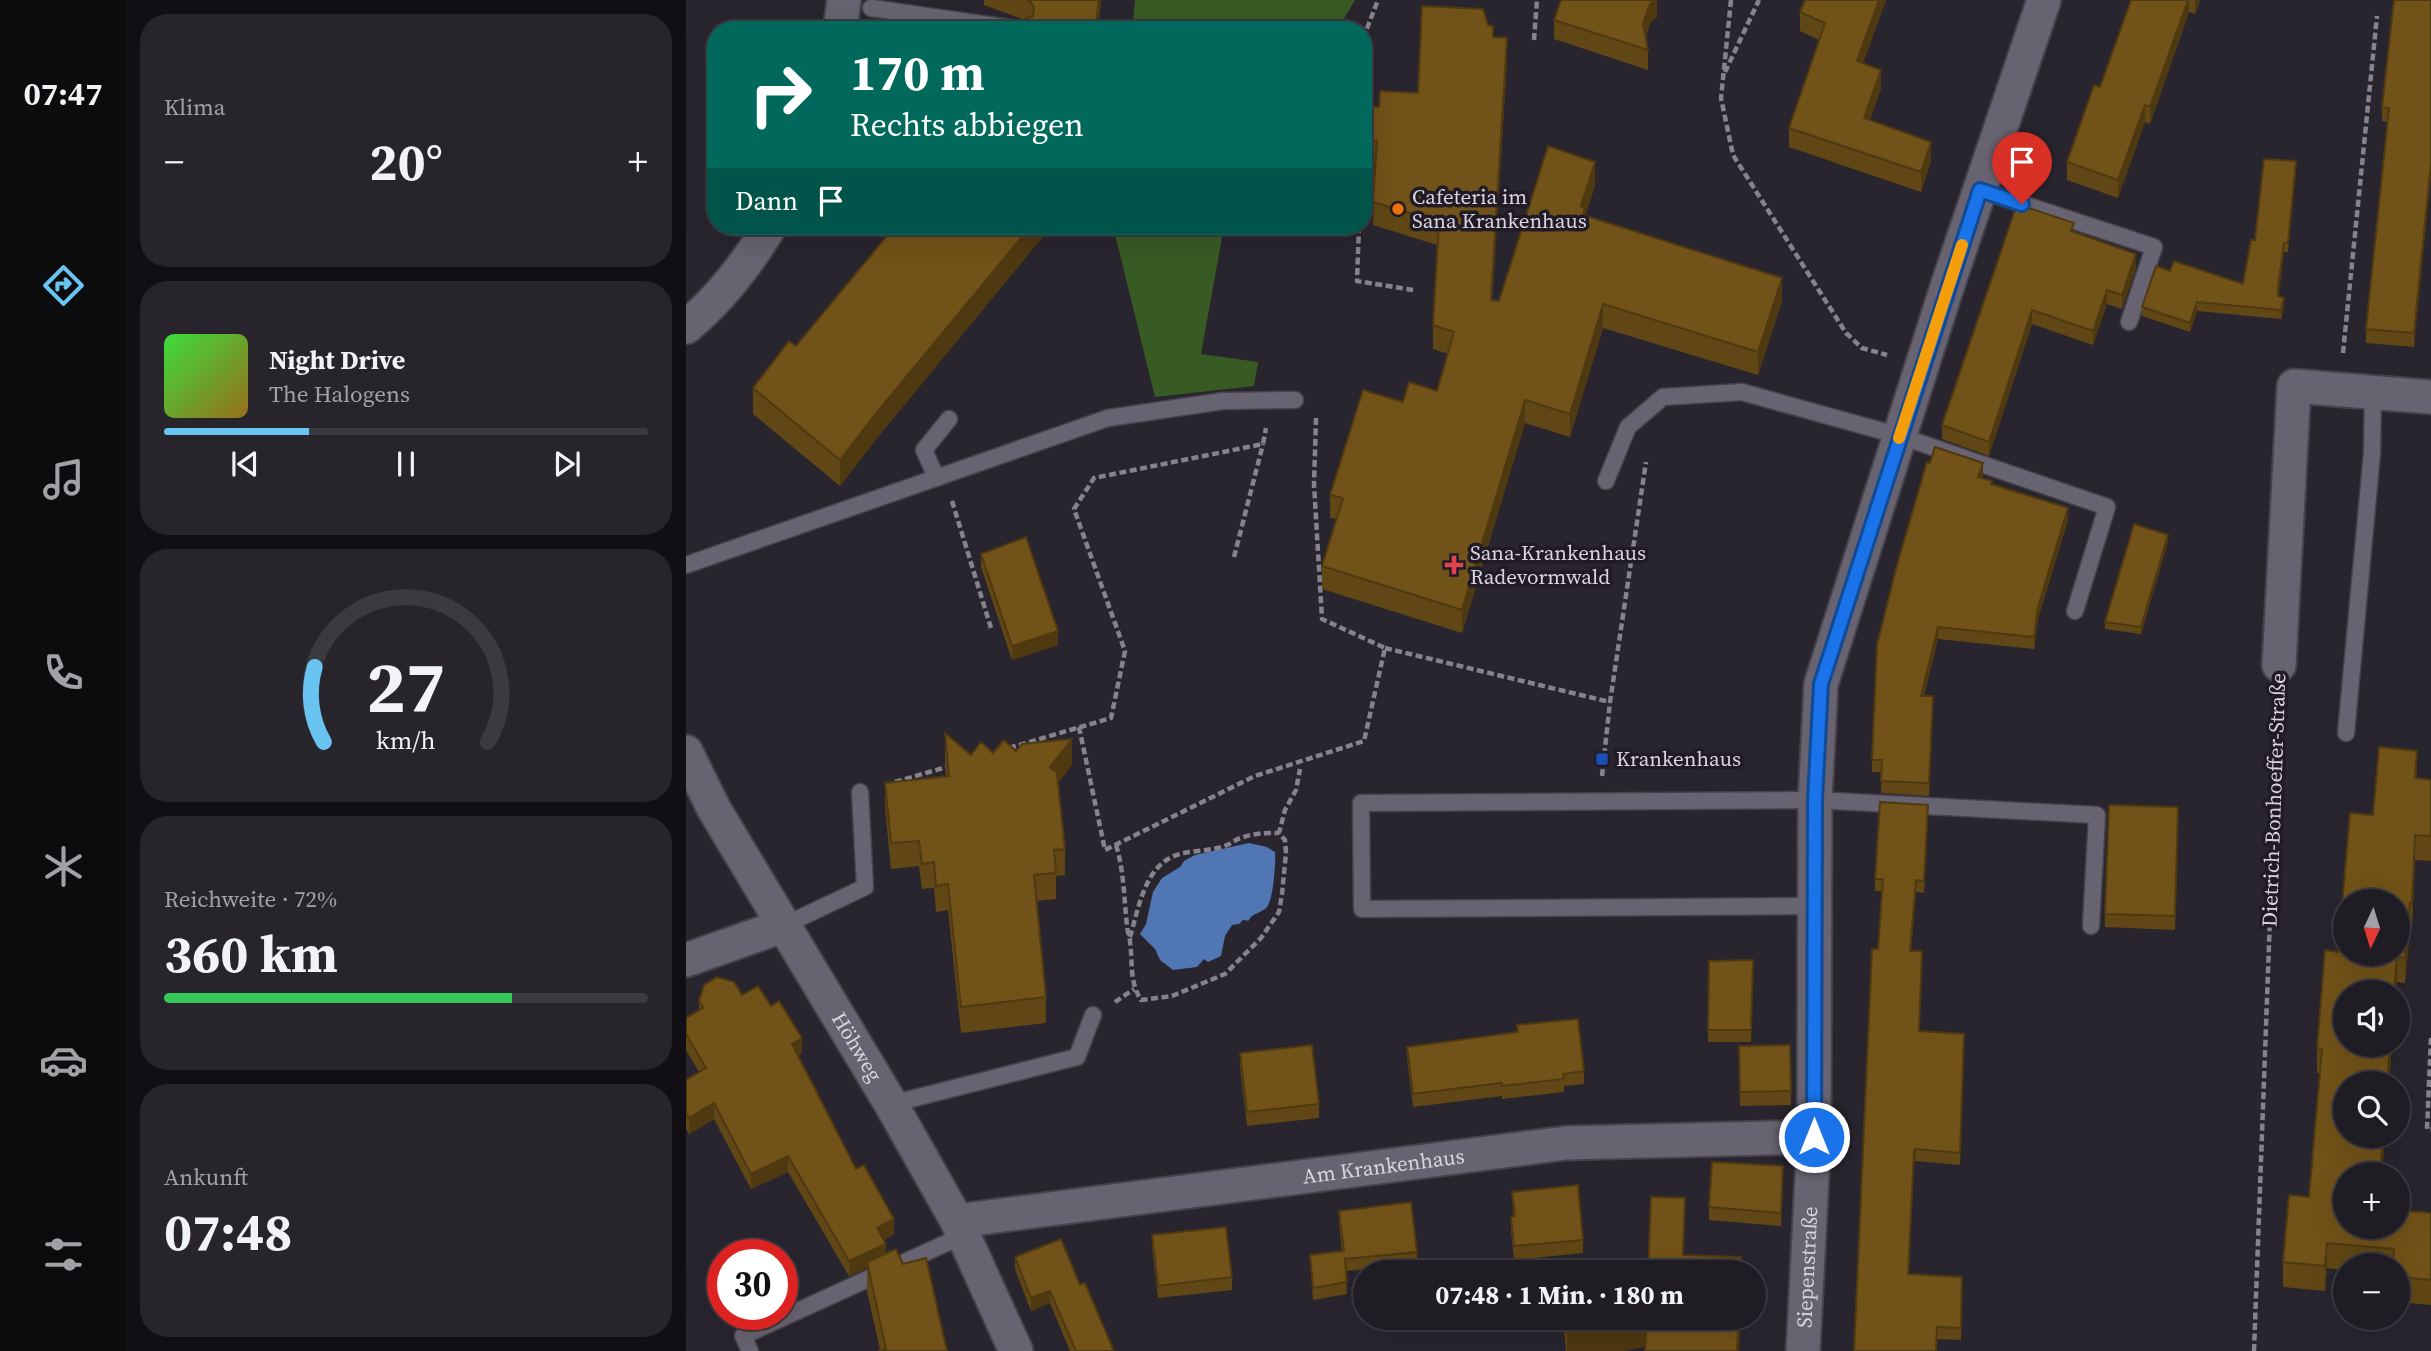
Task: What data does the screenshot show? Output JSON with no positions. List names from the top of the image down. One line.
{"streets":{"street":["Dietrich-Bonhoeffer-Straße","Höhweg","Am Krankenhaus","Siepenstraße"]},"crossings":[["Höhweg","Am Krankenhaus"],["Am Krankenhaus","Siepenstraße"]],"places":{"other":["Cafeteria im Sana Krankenhaus"],"health":["Sana-Krankenhaus Radevormwald"],"transit":["Krankenhaus"]},"north":"bottom","page":{"tabs":"07:47","tile":["Klima",["Reichweite · 72%","360 km"],["Ankunft","07:48"]],"turn":["170 m","Rechts abbiegen"],"heat":["−","20°","+"],"then":"Dann","song":["Night Drive","The Halogens"],"map_buttons":["+","−"],"limit":"30","trip":"07:48 · 1 Min. · 180 m","gauge":["27","km/h"]}}
